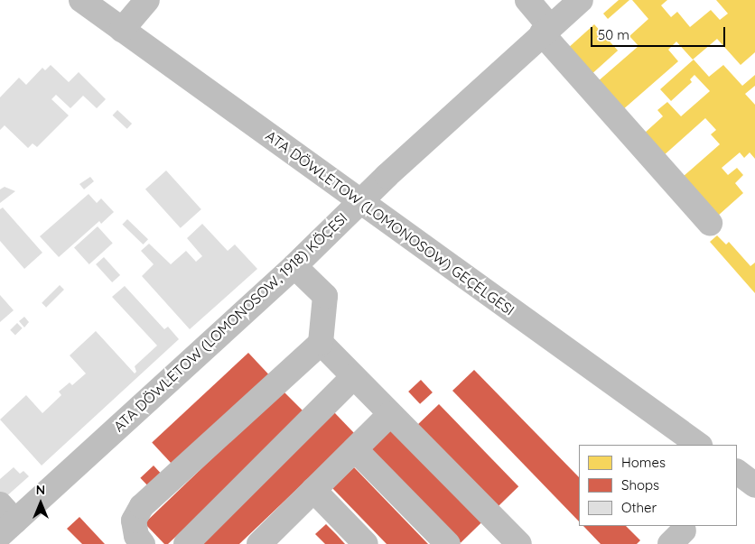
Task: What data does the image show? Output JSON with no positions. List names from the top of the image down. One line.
{"streets":{"street":["ATA DÖWLETOW (LOMONOSOW) GEÇELGESI","ATA DÖWLETOW (LOMONOSOW, 1918) KÖÇESI"]},"crossings":[["ATA DÖWLETOW (LOMONOSOW) GEÇELGESI","ATA DÖWLETOW (LOMONOSOW, 1918) KÖÇESI"]],"legend":["Homes","Shops","Other"],"scale_bar":"50 m","north":"top"}
